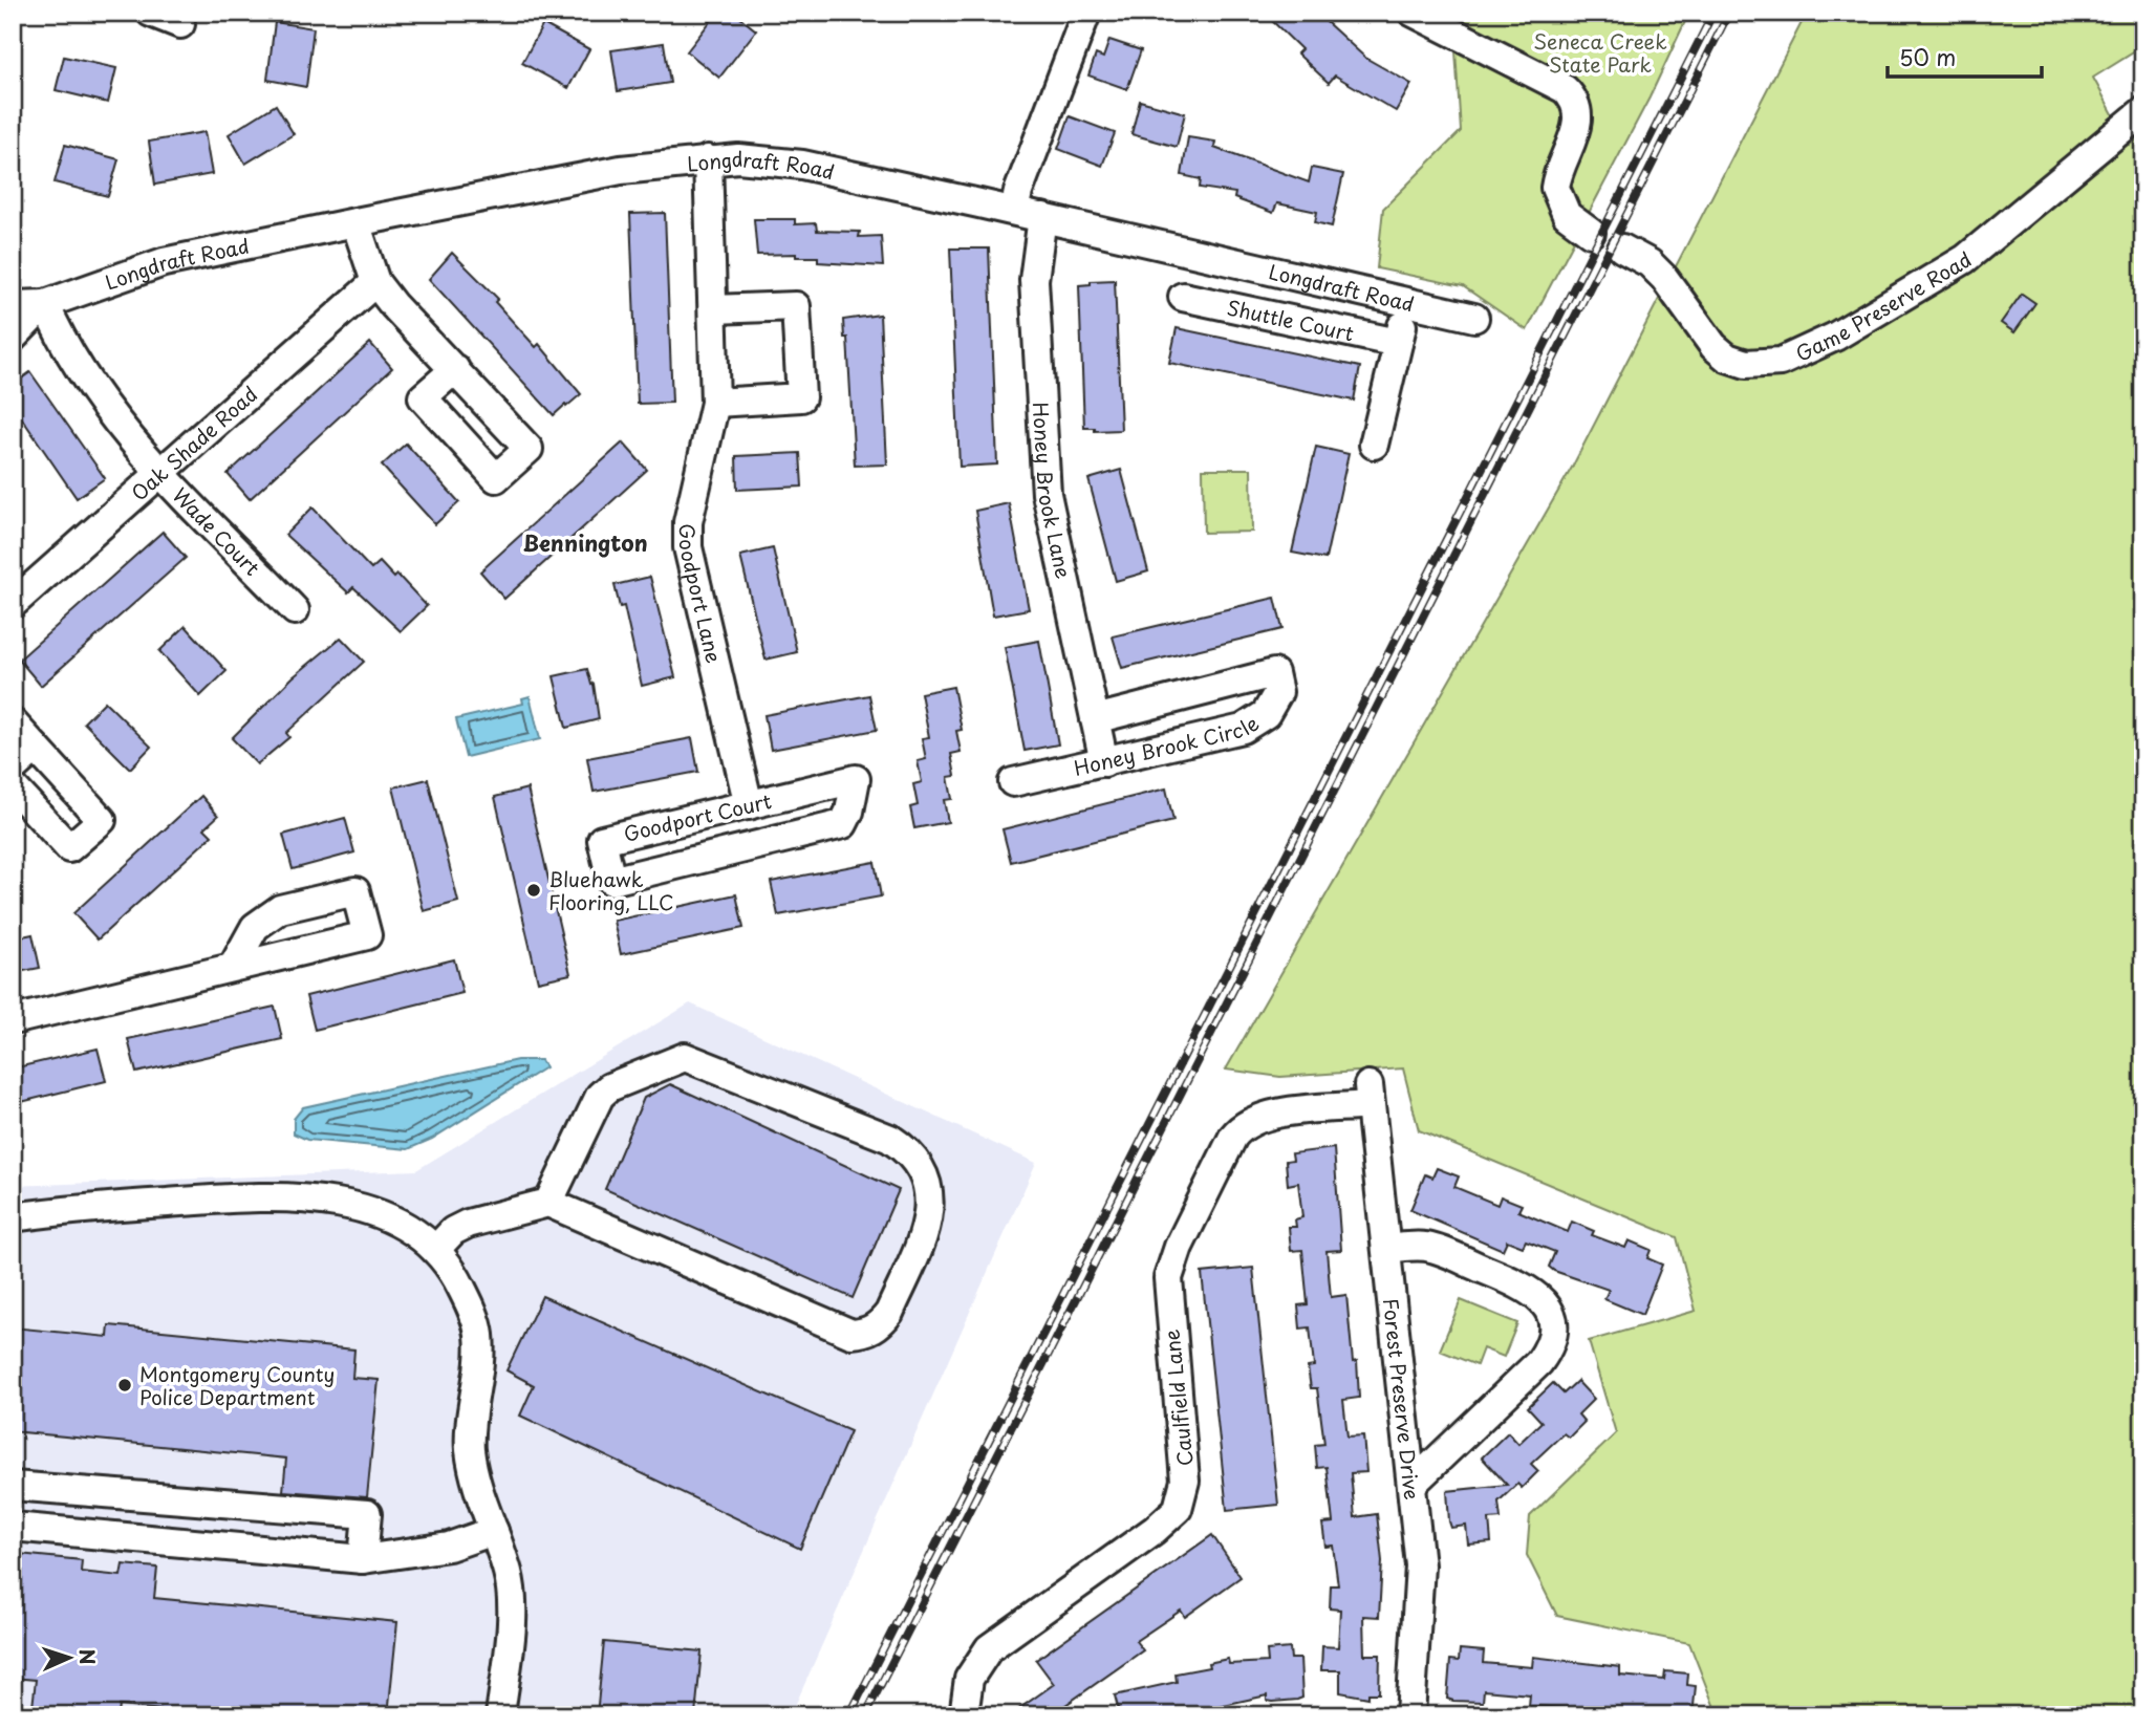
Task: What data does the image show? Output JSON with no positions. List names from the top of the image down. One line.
{"streets":{"street":["Longdraft Road","Game Preserve Road","Shuttle Court","Oak Shade Road","Honey Brook Lane","Wade Court","Goodport Lane","Honey Brook Circle","Goodport Court","Caulfield Lane","Forest Preserve Drive"]},"crossings":[["Longdraft Road","Honey Brook Lane"],["Longdraft Road","Wade Court"],["Longdraft Road","Goodport Lane"],["Oak Shade Road","Wade Court"],["Honey Brook Lane","Honey Brook Circle"],["Goodport Lane","Goodport Court"],["Caulfield Lane","Forest Preserve Drive"]],"districts":["Bennington"],"parks":["Seneca Creek State Park"],"places":["Bluehawk Flooring, LLC","Montgomery County Police Department"],"scale_bar":"50 m","north":"right"}
